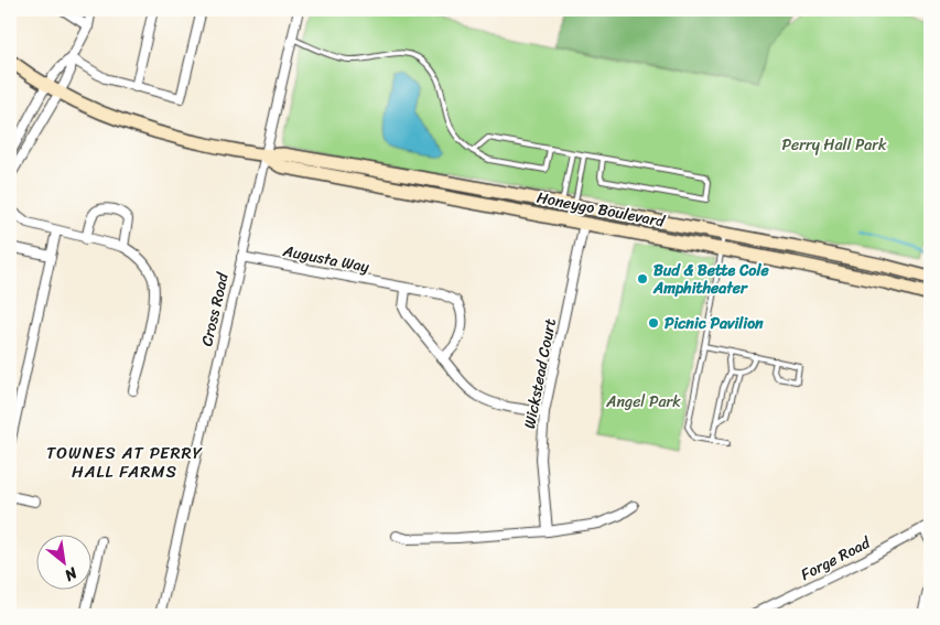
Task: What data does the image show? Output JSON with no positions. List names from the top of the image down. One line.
{"streets":{"main road":["Honeygo Boulevard"],"street":["Augusta Way","Cross Road","Wickstead Court","Forge Road"]},"crossings":[["Honeygo Boulevard","Cross Road"],["Honeygo Boulevard","Wickstead Court"],["Augusta Way","Cross Road"]],"districts":["TOWNES AT PERRY HALL FARMS"],"parks":["Perry Hall Park","Angel Park"],"places":["Bud & Bette Cole Amphitheater","Picnic Pavilion"],"north":"bottom right"}
